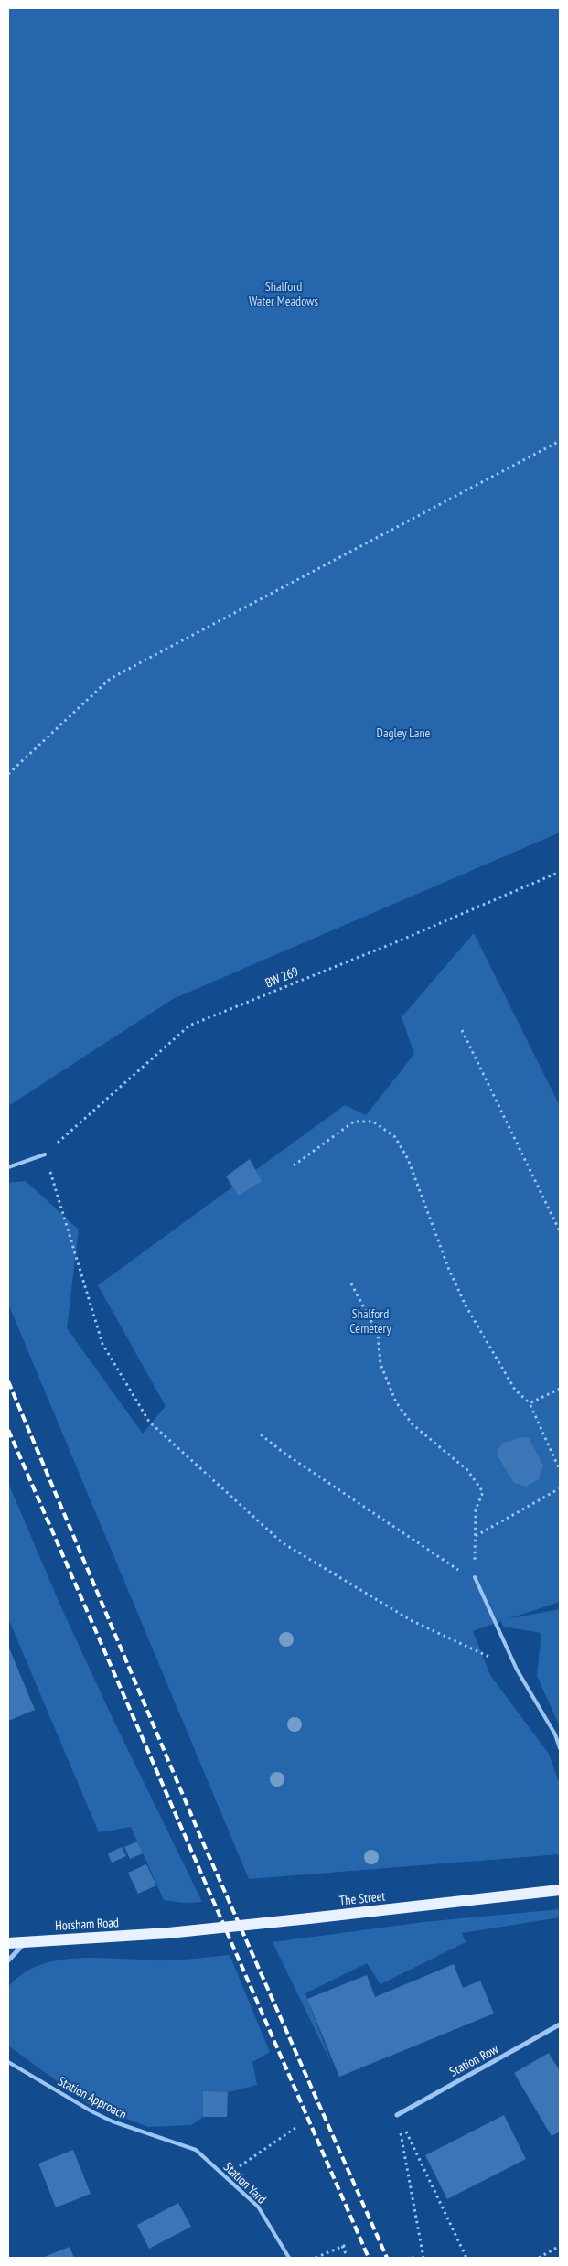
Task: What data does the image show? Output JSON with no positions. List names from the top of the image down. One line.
{"streets":{"main road":["The Street","Horsham Road"],"street":["Station Row"],"lane":["Station Approach","Station Yard"],"path":["BW 269"]},"crossings":[["The Street","Horsham Road"],["Station Approach","Station Yard"]],"parks":["Shalford Water Meadows","Dagley Lane","Shalford Cemetery"]}
